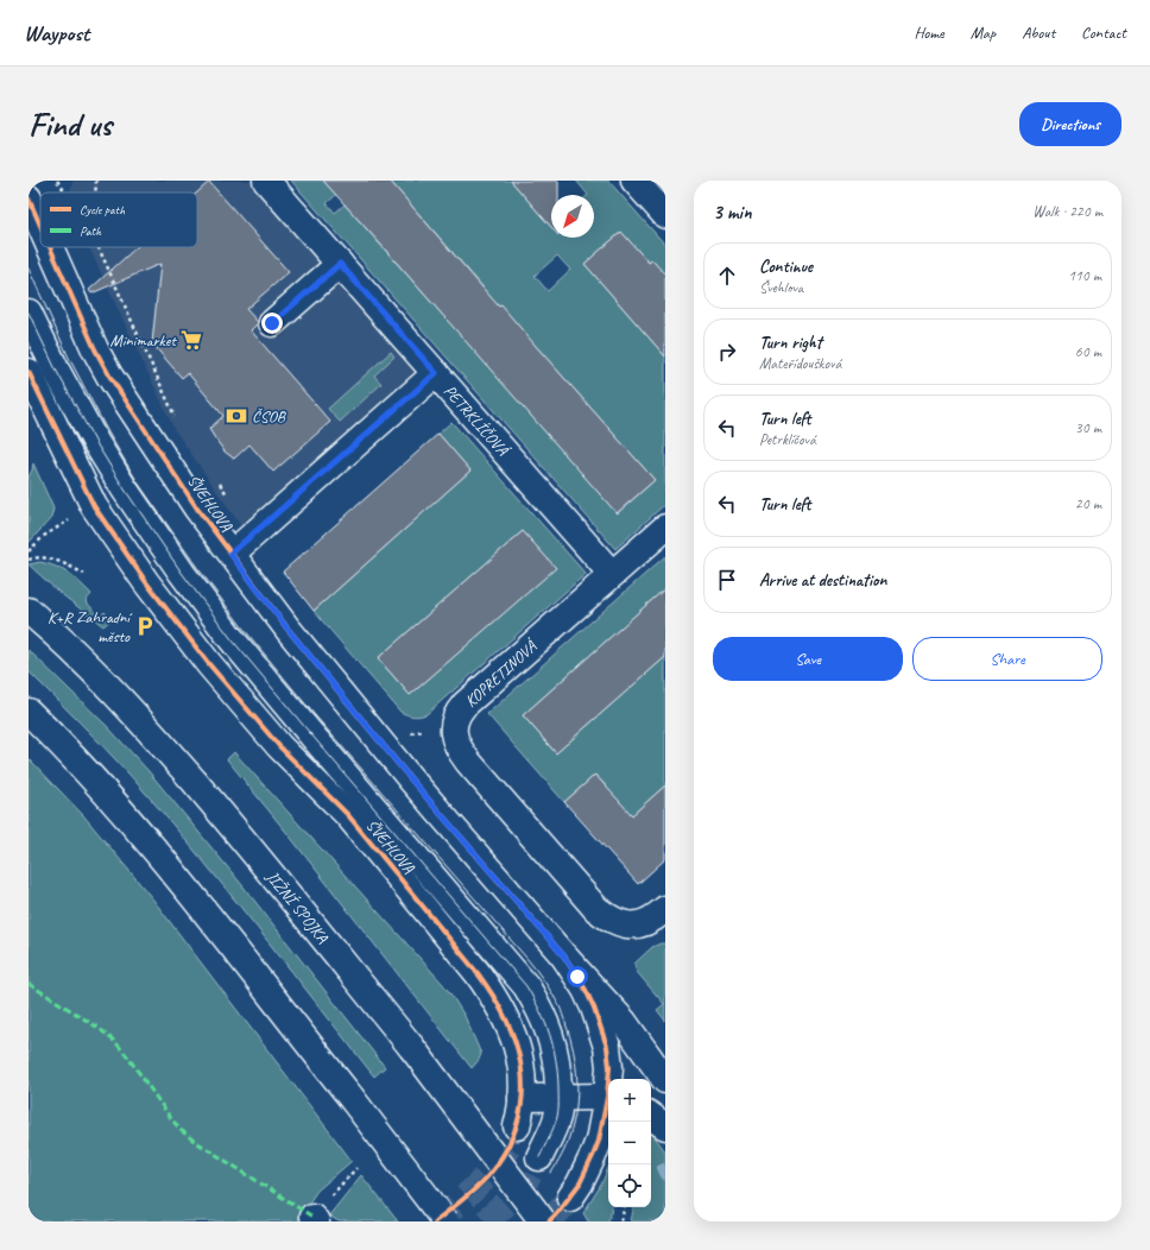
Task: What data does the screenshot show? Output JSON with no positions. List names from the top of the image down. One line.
{"streets":{"main road":["PETRKLÍČOVÁ","ŠVEHLOVA","KOPRETINOVÁ","JIŽNÍ SPOJKA"]},"crossings":[["PETRKLÍČOVÁ","KOPRETINOVÁ"]],"places":{"supermarket":["Minimarket"],"bank":["ČSOB"],"parking":["K+R Zahradní město"]},"legend":["Cycle path","Path"],"north":"bottom left","page":{"header":"Waypost","nav":["Home","Map","About","Contact"],"buttons":["Directions",["Save","Share"]],"title":"Find us","heading":["3 min","Walk · 220 m"],"list":[["Continue","Švehlova","110 m"],["Turn right","Mateřídoušková","60 m"],["Turn left","Petrklíčová","30 m"],["Turn left","20 m"],"Arrive at destination"],"map_buttons":["+","−"]}}
